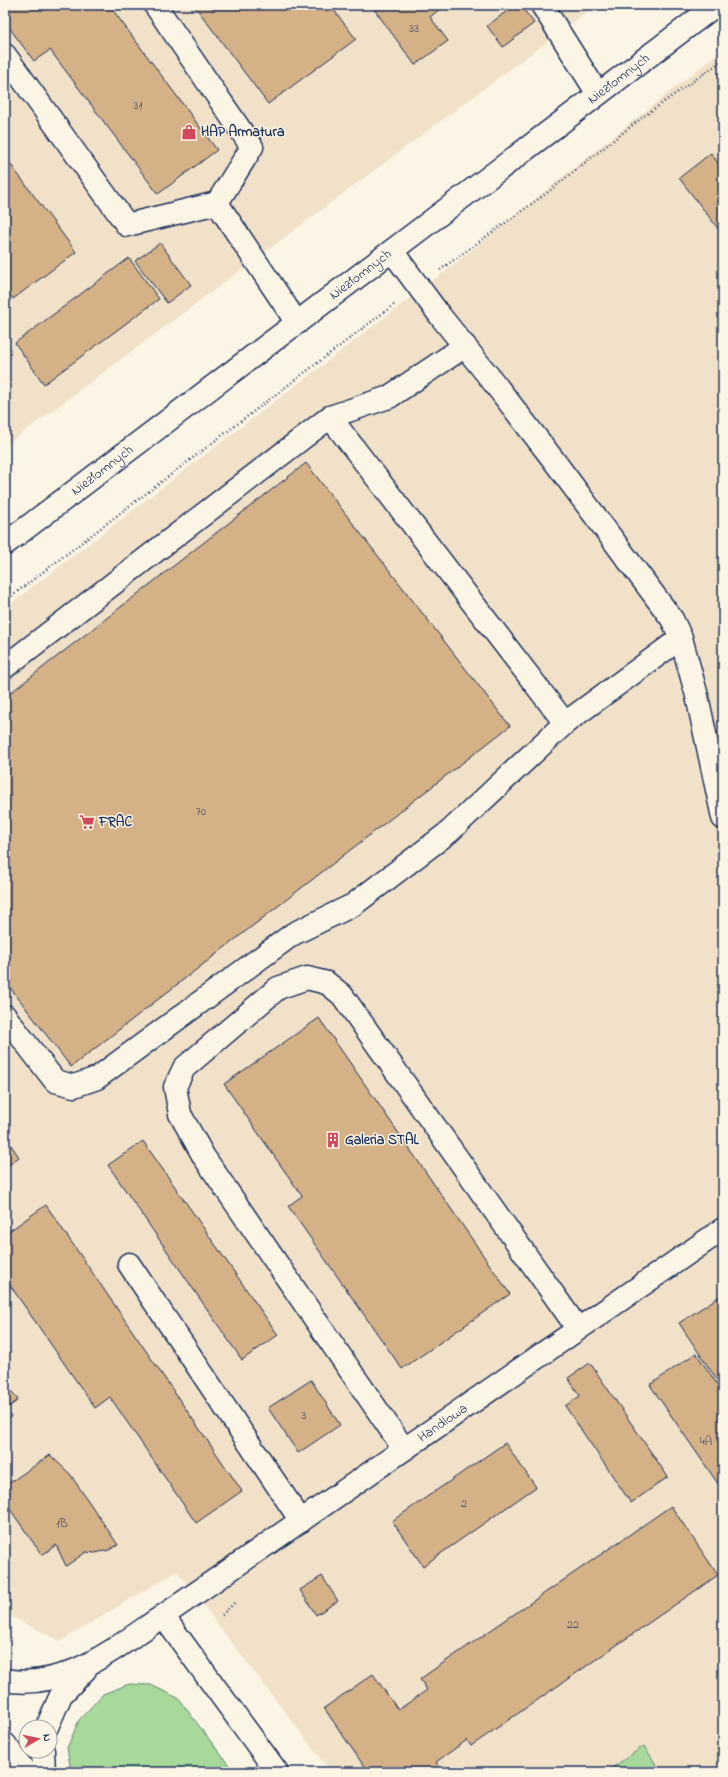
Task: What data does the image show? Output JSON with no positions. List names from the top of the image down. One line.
{"streets":{"street":["Niezłomnych","Handlowa"]},"places":{"shop":["HAP Armatura"],"supermarket":["FRAC"],"building":["Galeria STAL"]},"house_numbers":["33","31","70","3","4A","2","1B","22"],"north":"right"}
